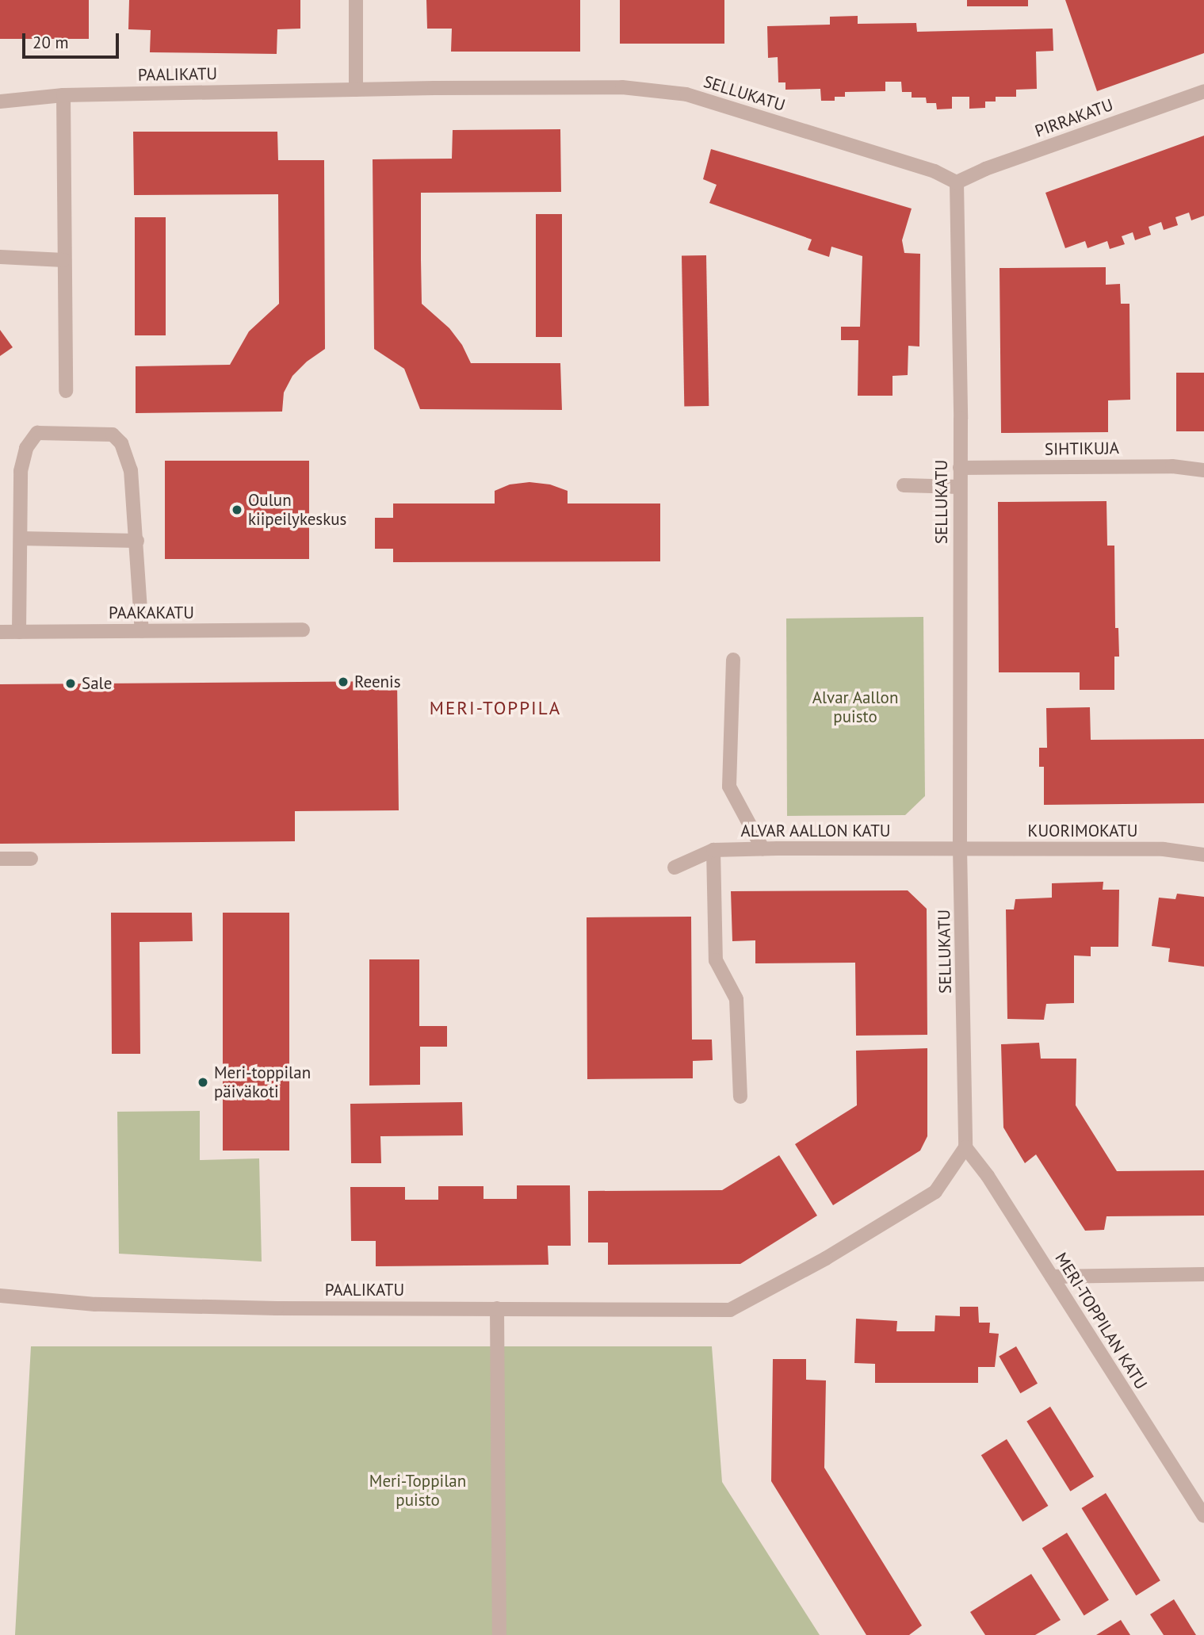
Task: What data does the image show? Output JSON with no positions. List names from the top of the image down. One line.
{"streets":{"street":["PAALIKATU","SELLUKATU","PIRRAKATU","SIHTIKUJA","PAAKAKATU","ALVAR AALLON KATU","KUORIMOKATU","MERI-TOPPILAN KATU"]},"crossings":[["PAALIKATU","SELLUKATU"],["PAALIKATU","MERI-TOPPILAN KATU"],["SELLUKATU","PIRRAKATU"],["SELLUKATU","SIHTIKUJA"],["SELLUKATU","ALVAR AALLON KATU"],["SELLUKATU","KUORIMOKATU"],["SELLUKATU","MERI-TOPPILAN KATU"],["ALVAR AALLON KATU","KUORIMOKATU"]],"districts":["MERI-TOPPILA"],"parks":["Alvar Aallon puisto","Meri-Toppilan puisto"],"places":["Oulun kiipeilykeskus","Reenis","Sale","Meri-toppilan päiväkoti"],"scale_bar":"20 m"}
